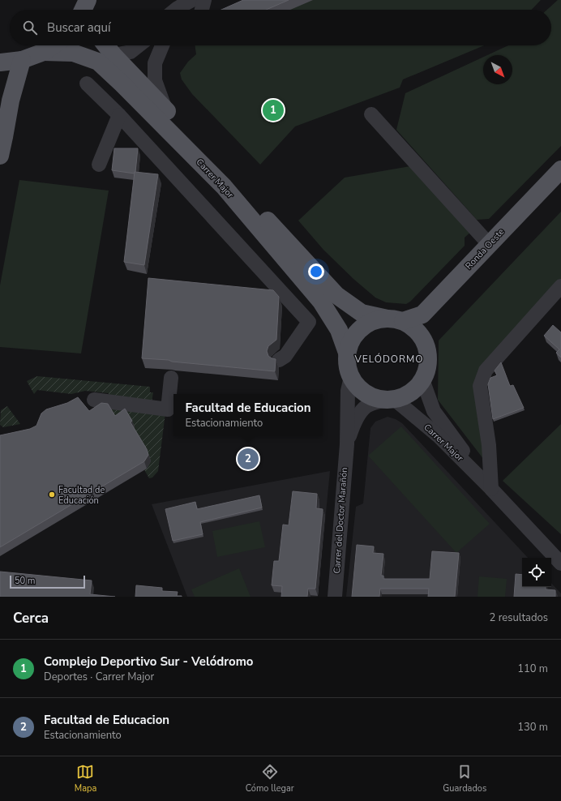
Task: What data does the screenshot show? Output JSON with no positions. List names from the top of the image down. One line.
{"streets":{"main road":["Carrer Major","Ronda Oeste"],"street":["Carrer del Doctor Marañón"]},"crossings":[["Carrer Major","Ronda Oeste"]],"districts":["VELÓDORMO"],"places":["Facultad de Educación"],"scale_bar":"50 m","north":"bottom right","page":{"search":"Buscar aquí","pins":["1","2"],"popup":["Facultad de Educacion","Estacionamiento"],"scale":"50 m","heading":["Cerca","2 resultados"],"list":[{"mark":"1","name":"Complejo Deportivo Sur - Velódromo","note":"Deportes · Carrer Major","value":"110 m"},{"mark":"2","name":"Facultad de Educacion","note":"Estacionamiento","value":"130 m"}],"nav":["Mapa","Cómo llegar","Guardados"]}}
